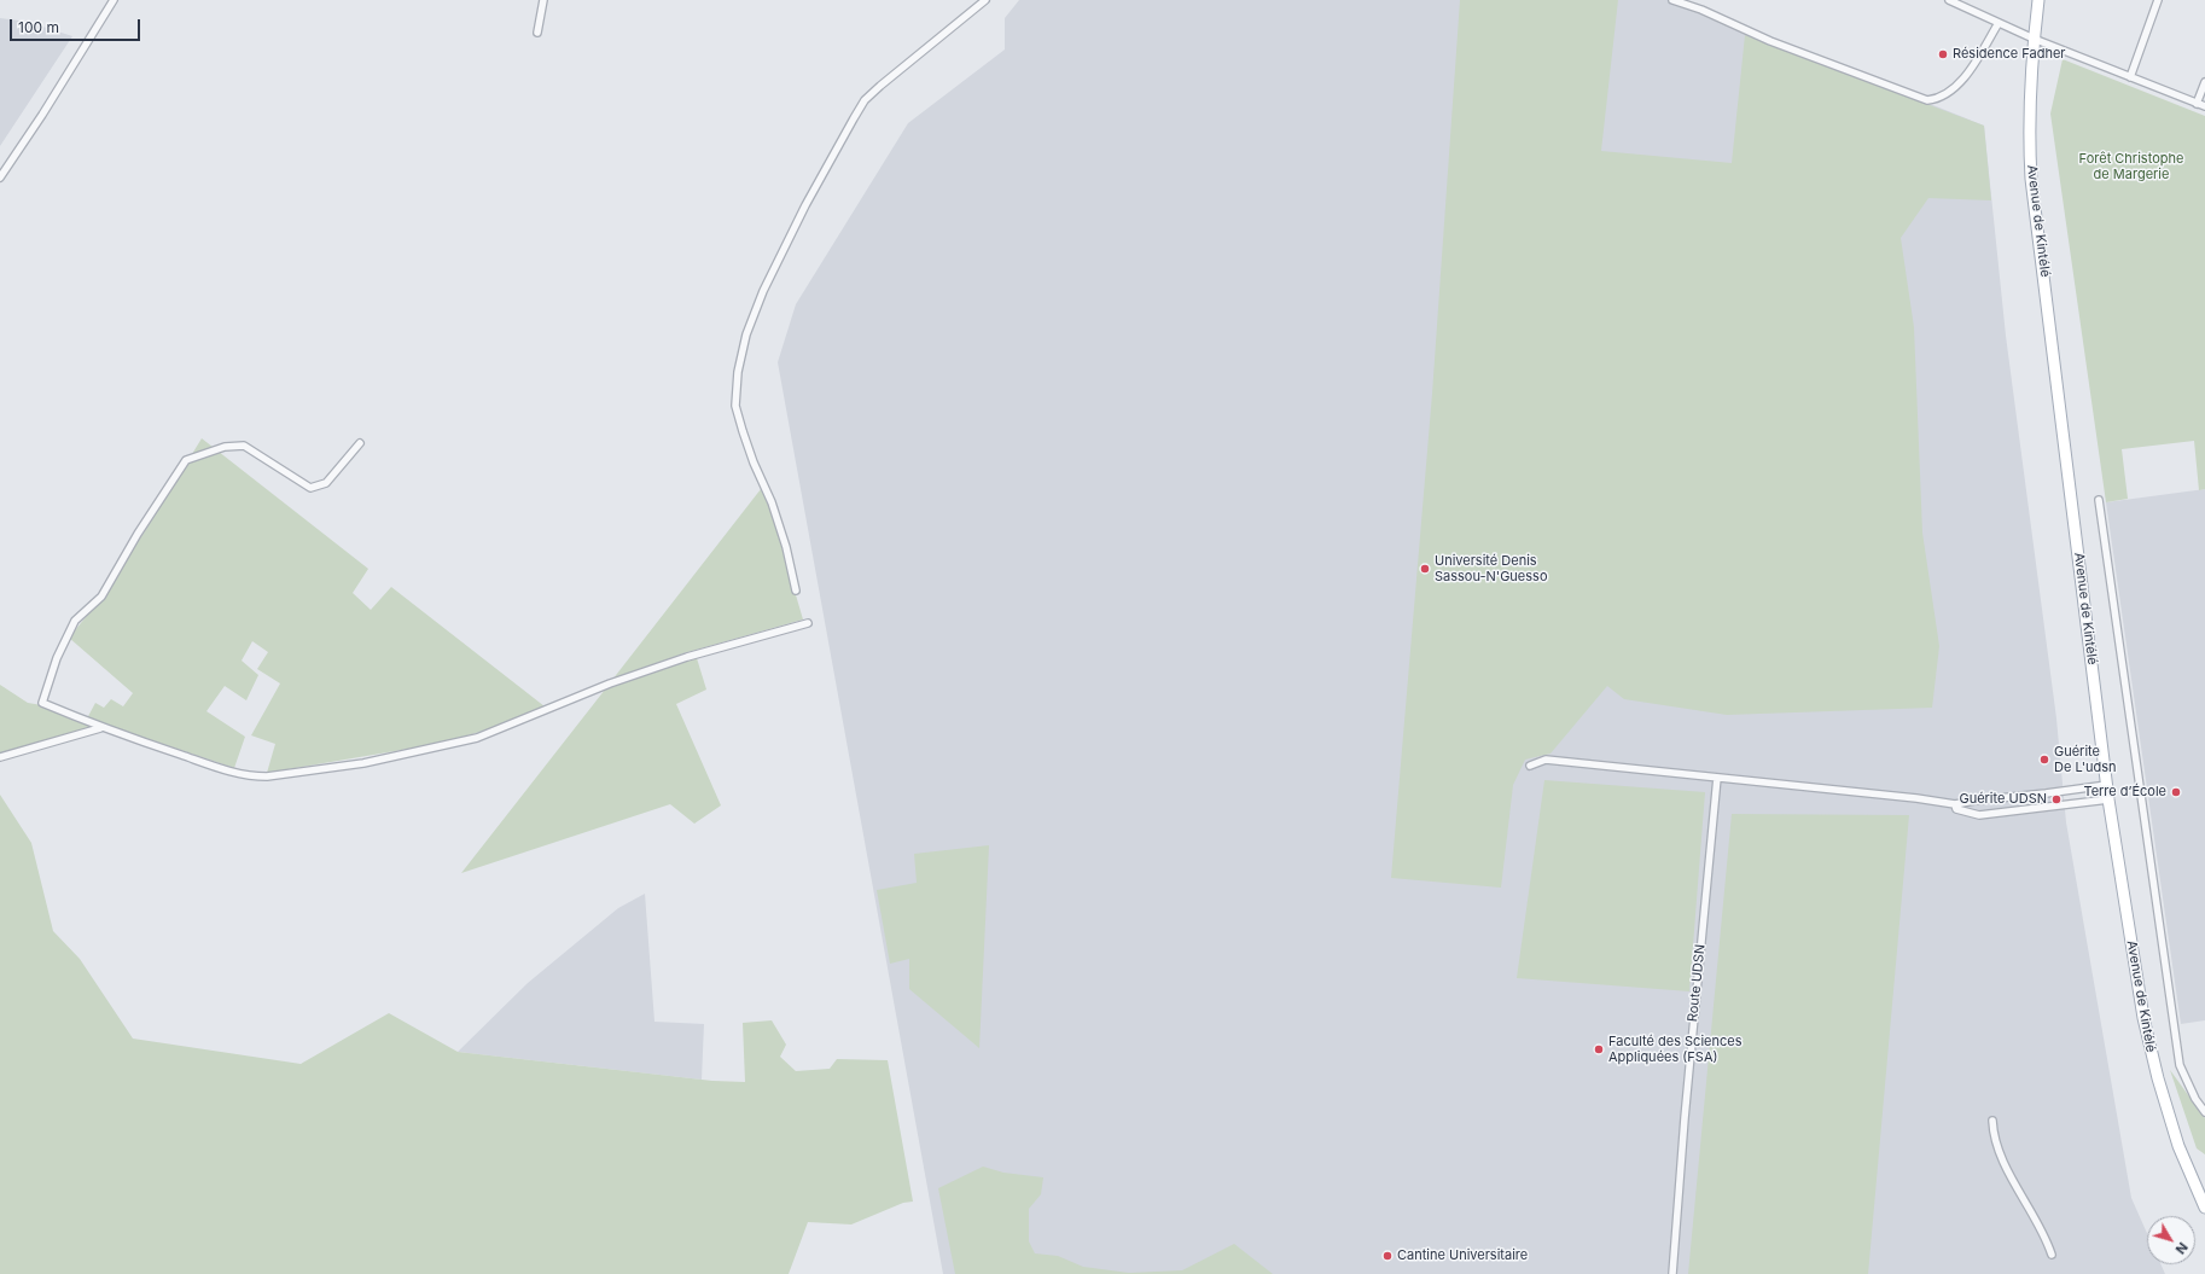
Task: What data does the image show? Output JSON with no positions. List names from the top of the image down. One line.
{"streets":{"main road":["Avenue de Kintélé"],"street":["Route UDSN"]},"parks":["Forêt Christophe de Margerie"],"places":["Résidence Fadher","Université Denis Sassou-N'Guesso","Guérite De L'udsn","Terre d’École","Guérite UDSN","Faculté des Sciences Appliquées (FSA)","Cantine Universitaire"],"scale_bar":"100 m","north":"bottom right"}
